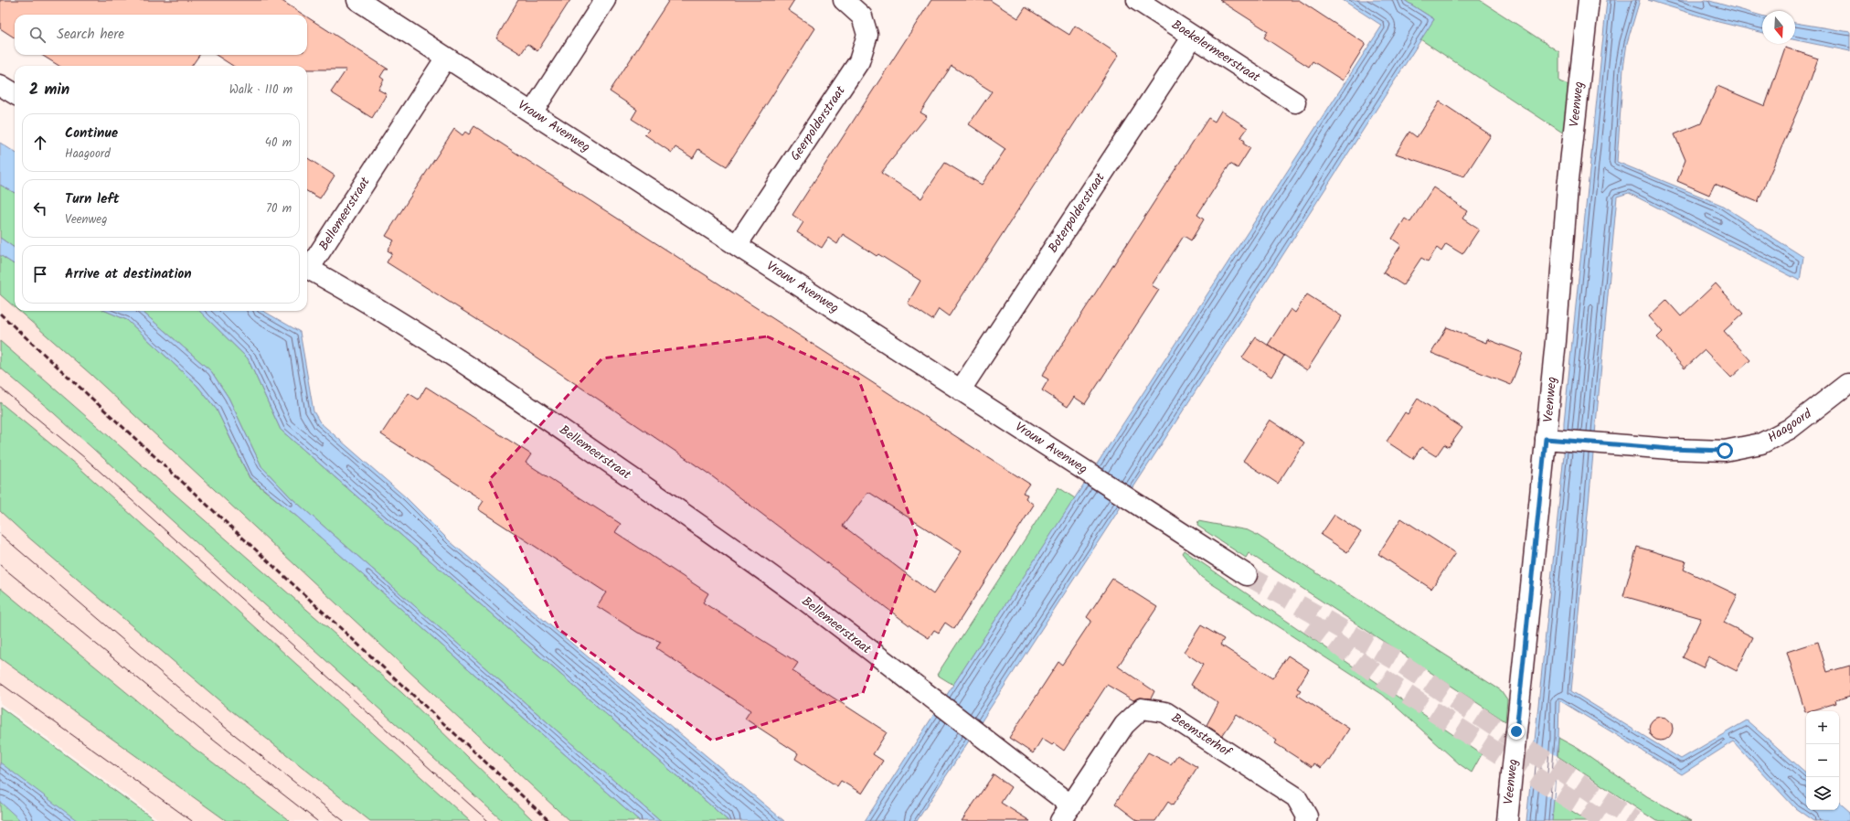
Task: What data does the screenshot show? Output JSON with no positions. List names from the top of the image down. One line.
{"streets":{"street":["Boekelermeerstraat","Veenweg","Geerpolderstraat","Vrouw Avenweg","Boterpolderstraat","Bellemeerstraat","Haagoord","Beemsterhof"]},"crossings":[["Boekelermeerstraat","Boterpolderstraat"],["Veenweg","Haagoord"],["Geerpolderstraat","Vrouw Avenweg"],["Vrouw Avenweg","Boterpolderstraat"],["Vrouw Avenweg","Bellemeerstraat"],["Bellemeerstraat","Beemsterhof"]],"north":"bottom","page":{"search":"Search here","heading":["2 min","Walk · 110 m"],"list":[["Continue","Haagoord","40 m"],["Turn left","Veenweg","70 m"],"Arrive at destination"],"map_buttons":["+","−"]}}
